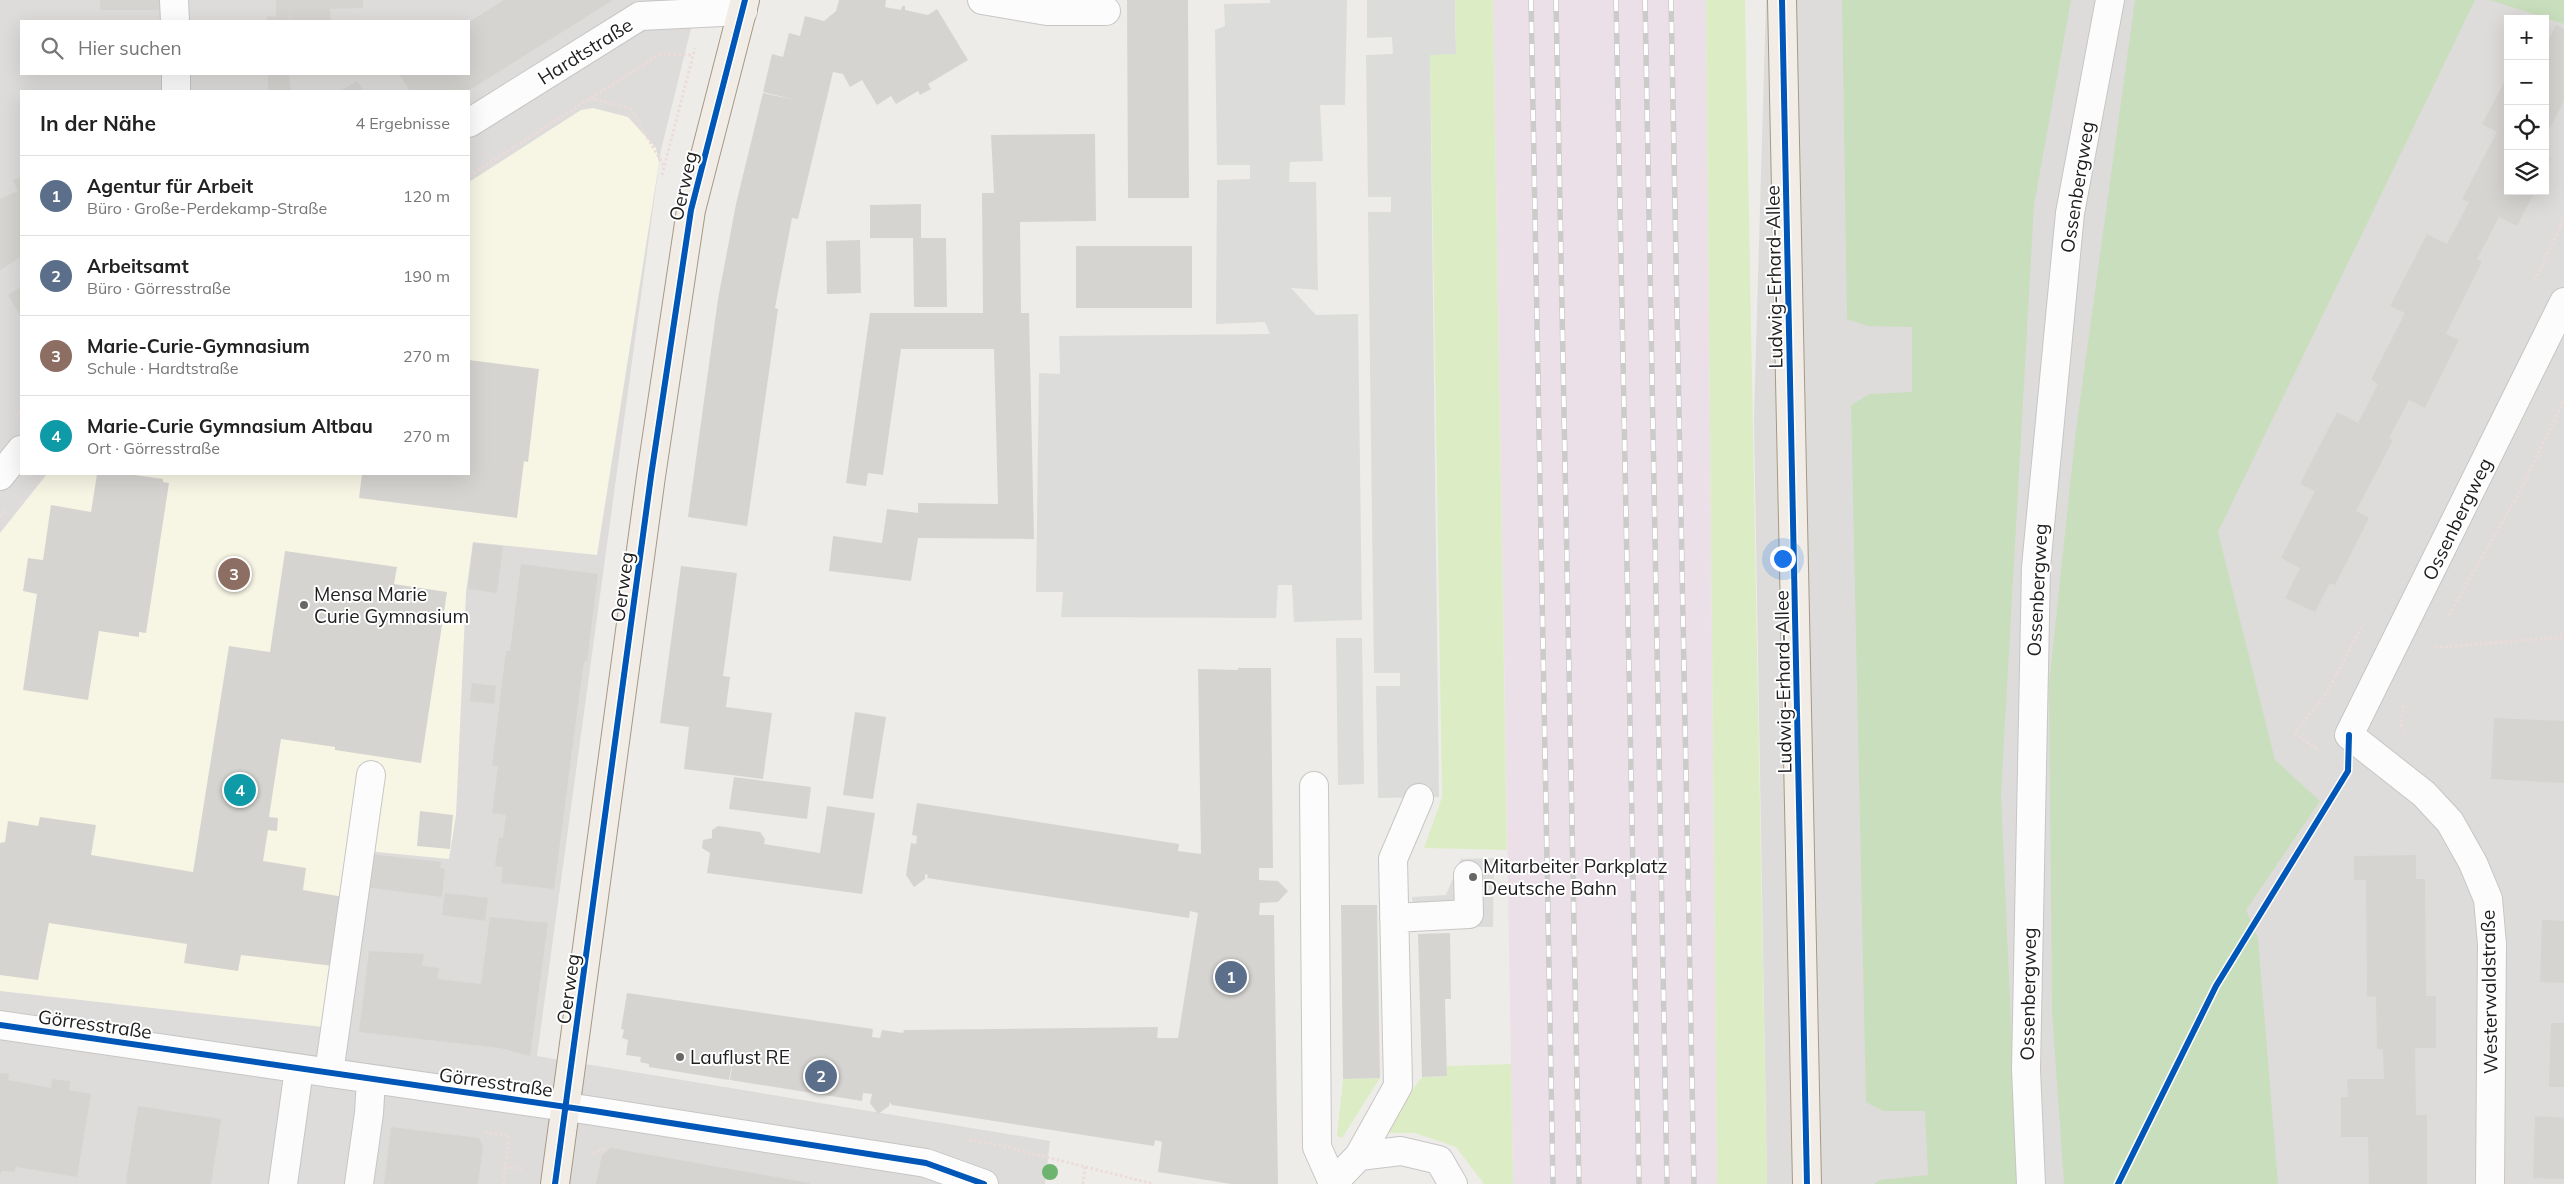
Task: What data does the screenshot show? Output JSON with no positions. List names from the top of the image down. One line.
{"streets":{"main road":["Oerweg","Ludwig-Erhard-Allee"],"street":["Hardtstraße","Ossenbergweg","Westerwaldstraße","Görresstraße"]},"crossings":[["Hardtstraße","Oerweg"],["Oerweg","Görresstraße"],["Ossenbergweg","Westerwaldstraße"]],"places":["Mensa Marie Curie Gymnasium","Mitarbeiter Parkplatz Deutsche Bahn","Lauflust RE"],"page":{"map_buttons":["+","−"],"search":"Hier suchen","heading":["In der Nähe","4 Ergebnisse"],"list":[{"mark":"1","name":"Agentur für Arbeit","note":"Büro · Große-Perdekamp-Straße","value":"120 m"},{"mark":"2","name":"Arbeitsamt","note":"Büro · Görresstraße","value":"190 m"},{"mark":"3","name":"Marie-Curie-Gymnasium","note":"Schule · Hardtstraße","value":"270 m"},{"mark":"4","name":"Marie-Curie Gymnasium Altbau","note":"Ort · Görresstraße","value":"270 m"}],"pins":["3","4","1","2"]}}
